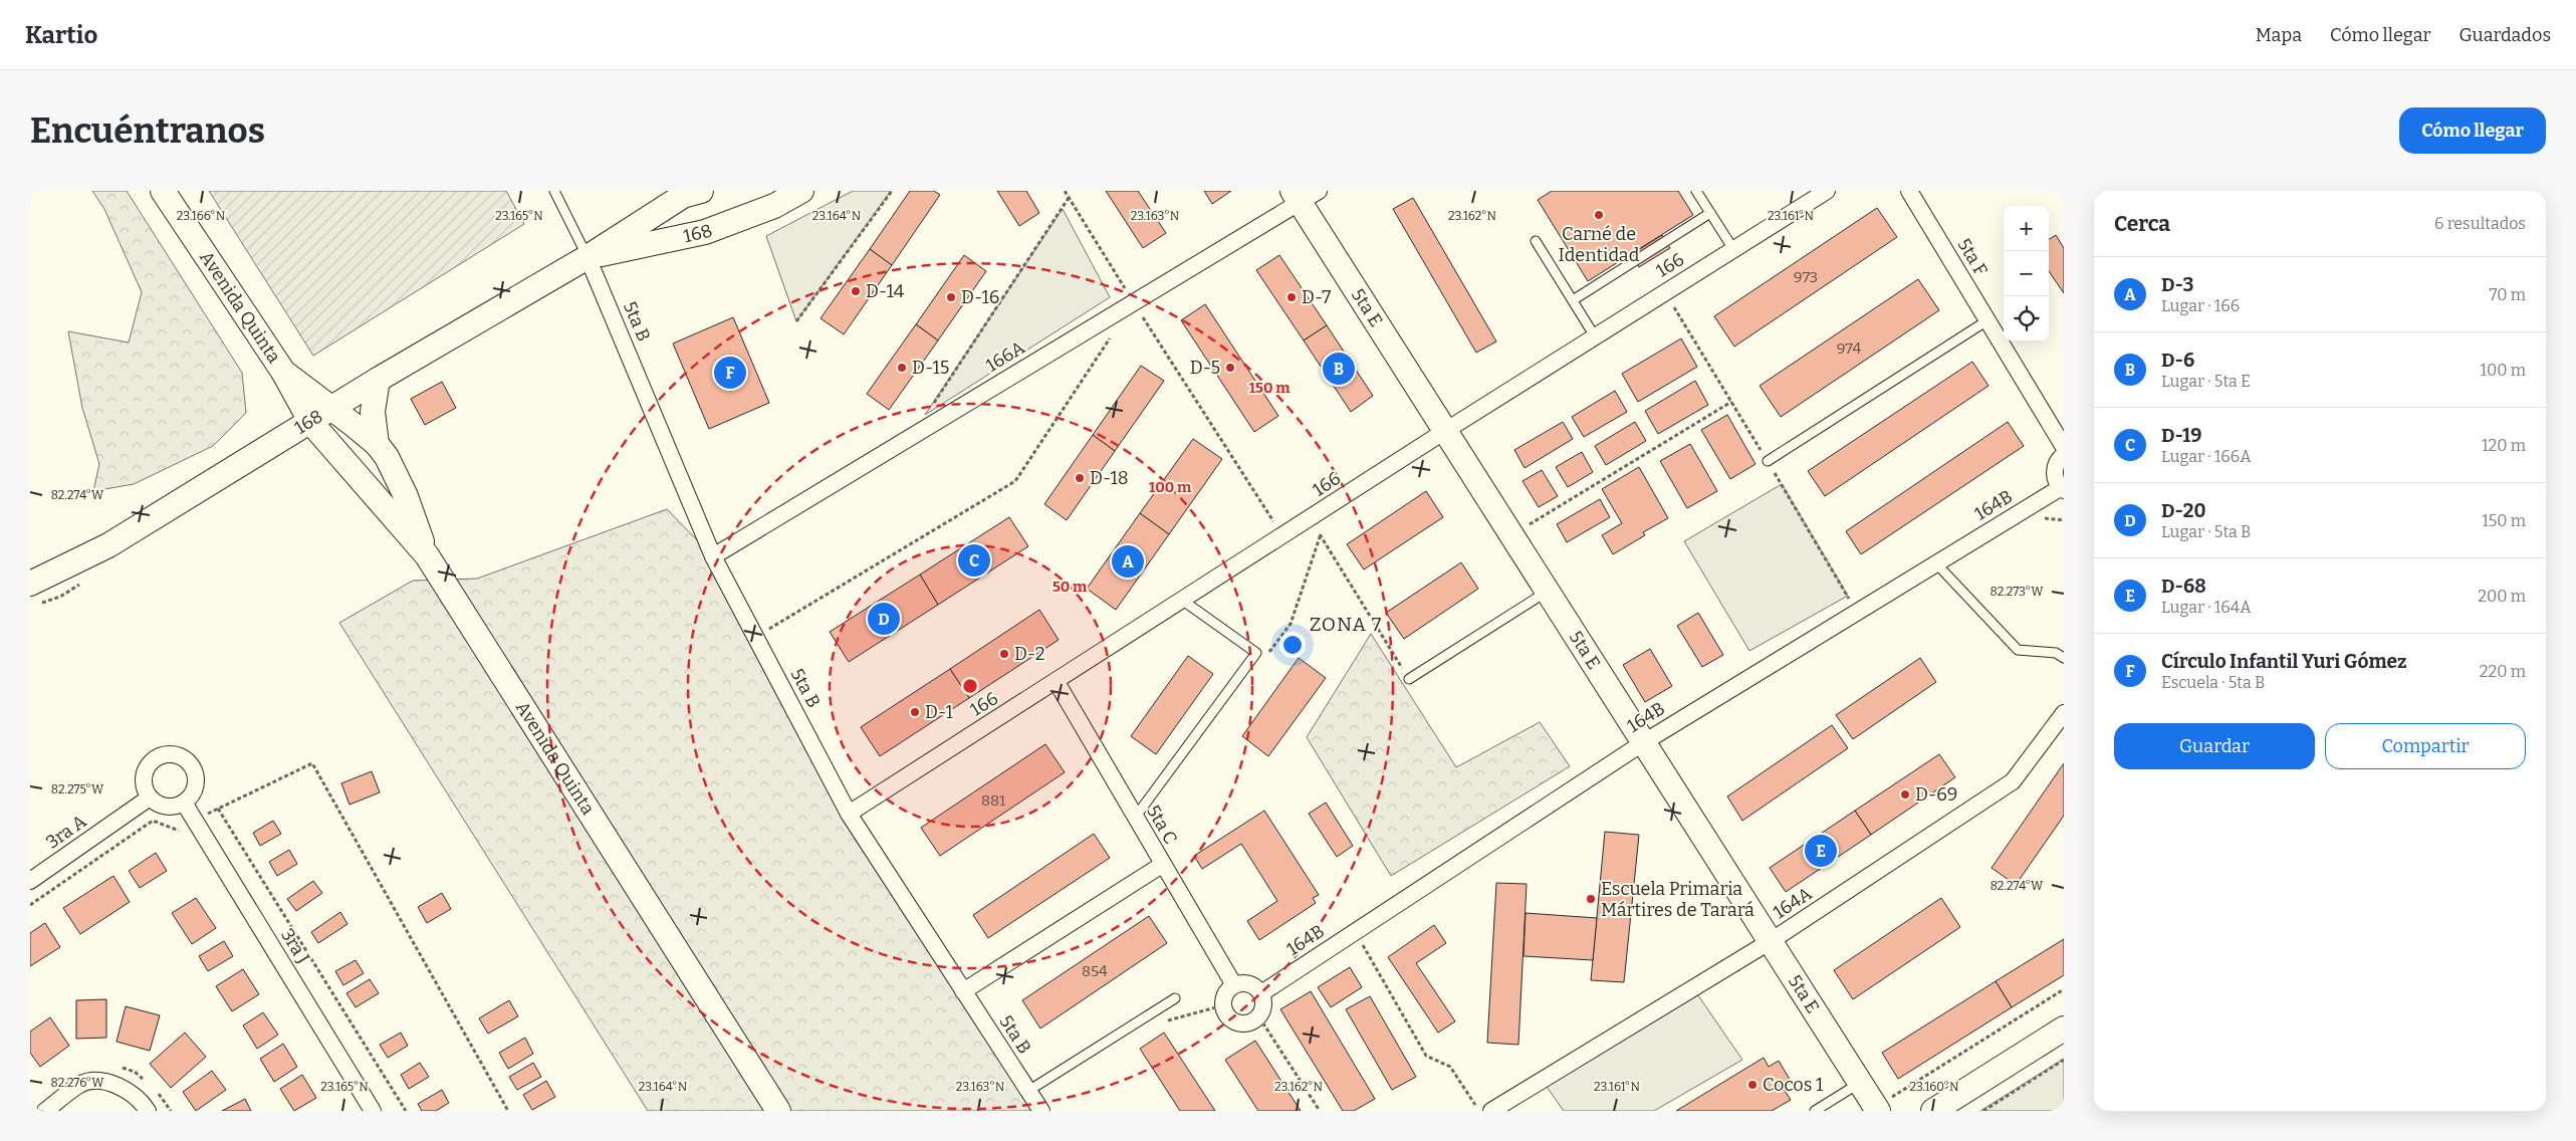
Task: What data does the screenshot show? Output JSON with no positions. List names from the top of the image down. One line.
{"streets":{"main road":["168","Avenida Quinta","5ta E"],"street":["5ta F","166","5ta B","166A","164B","5ta C","3ra A","164A","3ra J"]},"crossings":[["168","Avenida Quinta"],["168","5ta B"],["166","5ta E"],["166","5ta B"],["166","5ta C"],["5ta E","166A"],["5ta E","164B"],["5ta E","164A"],["5ta B","166A"],["164B","5ta C"],["3ra A","3ra J"]],"districts":["ZONA 7"],"places":["Carné de Identidad","D-14","D-16","D-7","D-15","D-5","D-18","D-2","D-1","D-69","Escuela Primaria Mártires de Tarará","Cocos 1"],"house_numbers":["973","974","881","854"],"page":{"header":"Kartio","nav":["Mapa","Cómo llegar","Guardados"],"buttons":["Cómo llegar",["Guardar","Compartir"]],"title":"Encuéntranos","heading":["Cerca","6 resultados"],"map_buttons":["+","−"],"list":[{"mark":"A","name":"D-3","note":"Lugar · 166","value":"70 m"},{"mark":"B","name":"D-6","note":"Lugar · 5ta E","value":"100 m"},{"mark":"C","name":"D-19","note":"Lugar · 166A","value":"120 m"},{"mark":"D","name":"D-20","note":"Lugar · 5ta B","value":"150 m"},{"mark":"E","name":"D-68","note":"Lugar · 164A","value":"200 m"},{"mark":"F","name":"Círculo Infantil Yuri Gómez","note":"Escuela · 5ta B","value":"220 m"}],"pins":["B","F","C","A","D","E"]},"coordinates":["23.166°N","23.165°N","23.164°N","23.163°N","23.162°N","23.161°N","82.274°W","82.273°W","82.275°W","82.276°W","23.160°N"],"rings":["150 m","100 m","50 m"]}
